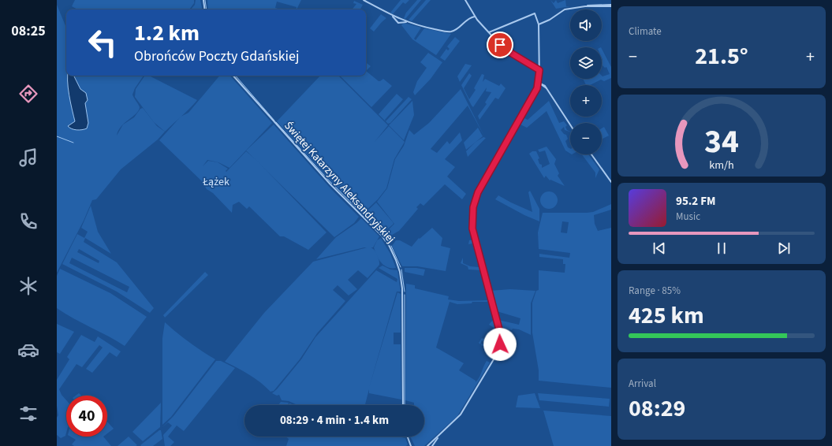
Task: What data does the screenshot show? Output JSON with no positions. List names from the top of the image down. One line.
{"streets":{"street":["Świętej Katarzyny Aleksandryjskiej"]},"parks":["Łążek"],"page":{"tabs":"08:25","tile":["Climate",["Range · 85%","425 km"],["Arrival","08:29"]],"map_buttons":["+","−"],"turn":["1.2 km","Obrońców Poczty Gdańskiej"],"heat":["−","21.5°","+"],"song":["95.2 FM","Music"],"limit":"40","trip":"08:29 · 4 min · 1.4 km","gauge":["34","km/h"]}}
